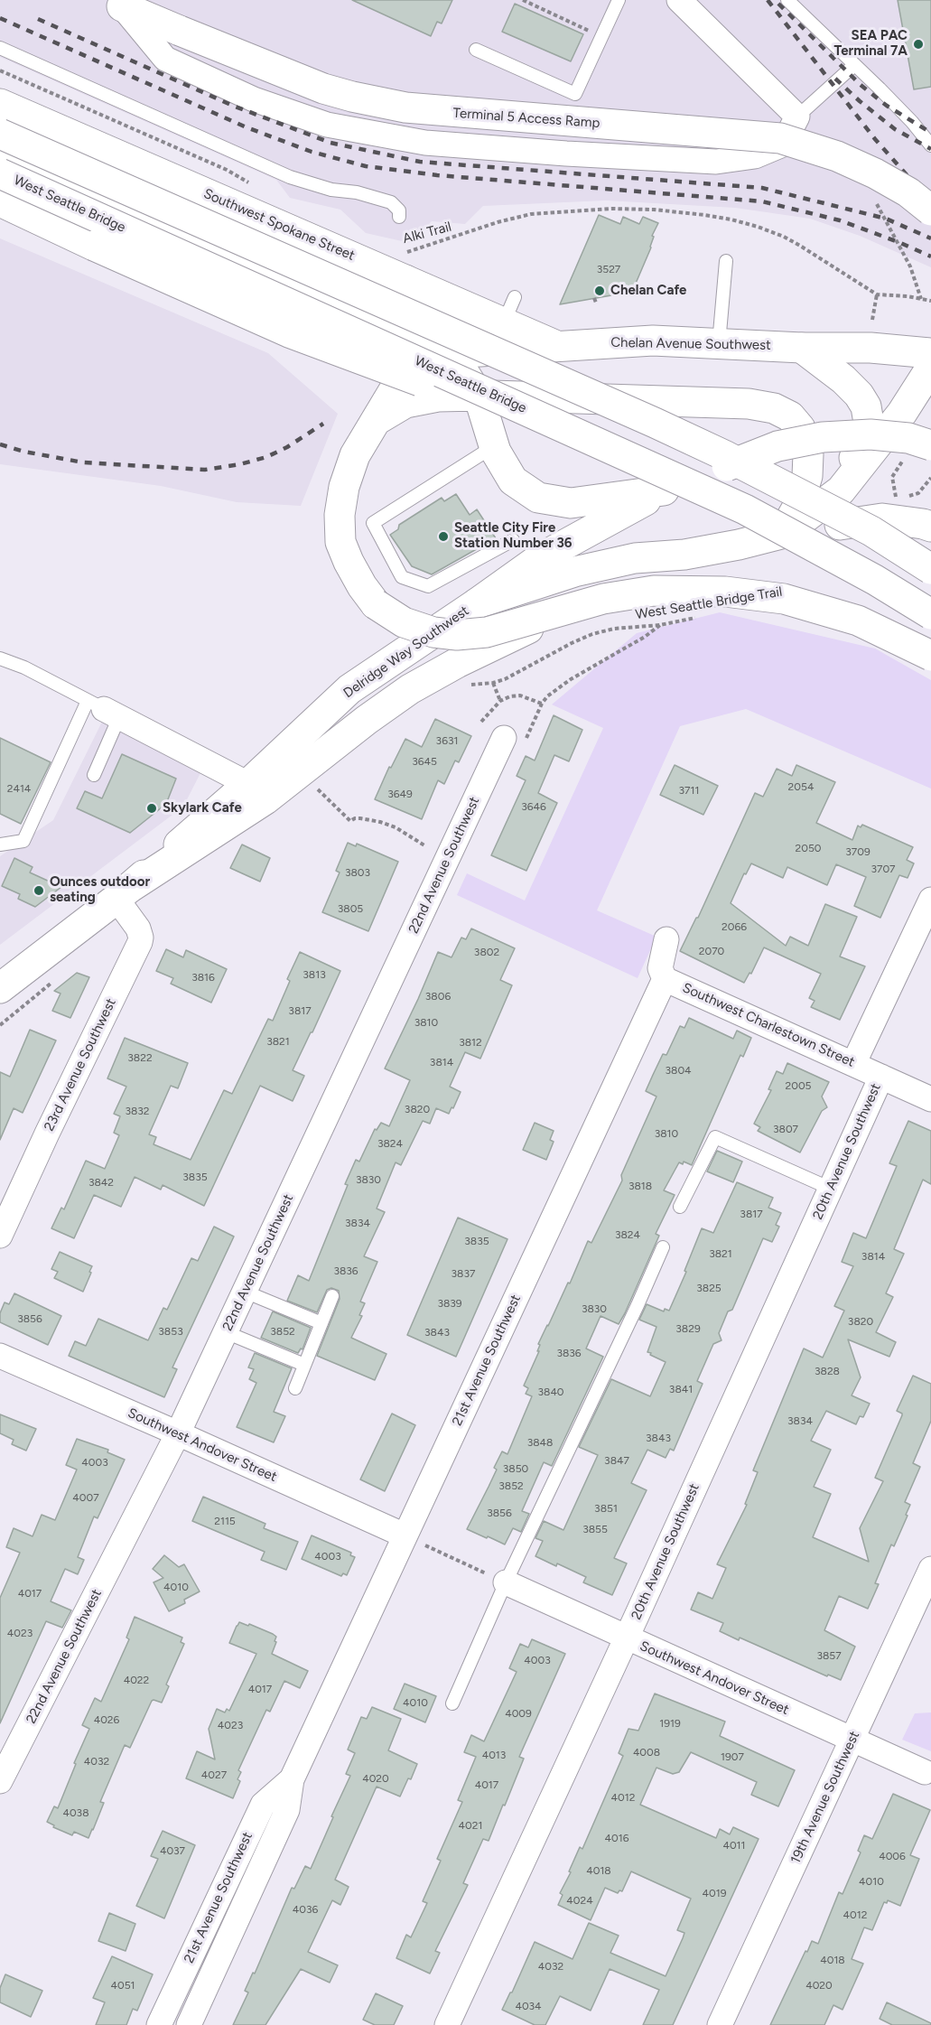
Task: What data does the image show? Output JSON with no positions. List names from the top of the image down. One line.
{"streets":{"main road":["Terminal 5 Access Ramp","West Seattle Bridge","Southwest Spokane Street","Chelan Avenue Southwest","Delridge Way Southwest"],"street":["22nd Avenue Southwest","Southwest Charlestown Street","23rd Avenue Southwest","20th Avenue Southwest","21st Avenue Southwest","Southwest Andover Street","19th Avenue Southwest"],"path":["Alki Trail","West Seattle Bridge Trail"]},"crossings":[["Southwest Spokane Street","Alki Trail"],["Southwest Spokane Street","Chelan Avenue Southwest"],["Delridge Way Southwest","23rd Avenue Southwest"],["22nd Avenue Southwest","Southwest Andover Street"],["Southwest Charlestown Street","20th Avenue Southwest"],["Southwest Charlestown Street","21st Avenue Southwest"],["20th Avenue Southwest","Southwest Andover Street"],["21st Avenue Southwest","Southwest Andover Street"],["Southwest Andover Street","19th Avenue Southwest"]],"places":["SEA PAC Terminal 7A","Chelan Cafe","Seattle City Fire Station Number 36","Skylark Cafe","Ounces outdoor seating"],"house_numbers":["3527","3631","3645","2054","2414","3711","3649","3646","2050","3709","3707","3803","3805","2066","2070","3802","3813","3816","3806","3817","3810","3821","3812","3822","3814","3804","2005","3820","3832","3807","3810","3824","3835","3830","3842","3818","3817","3834","3824","3835","3821","3814","3836","3837","3825","3839","3830","3856","3820","3829","3853","3852","3843","3836","3828","3841","3840","3834","3843","3848","3847","4003","3850","3852","4007","3851","3856","2115","3855","4003","4010","4017","4023","3857","4003","4022","4017","4010","4009","4026","1919","4023","4008","4013","1907","4032","4027","4020","4017","4012","4038","4021","4016","4011","4037","4006","4018","4010","4019","4024","4036","4012","4018","4032","4051","4020","4034"]}
